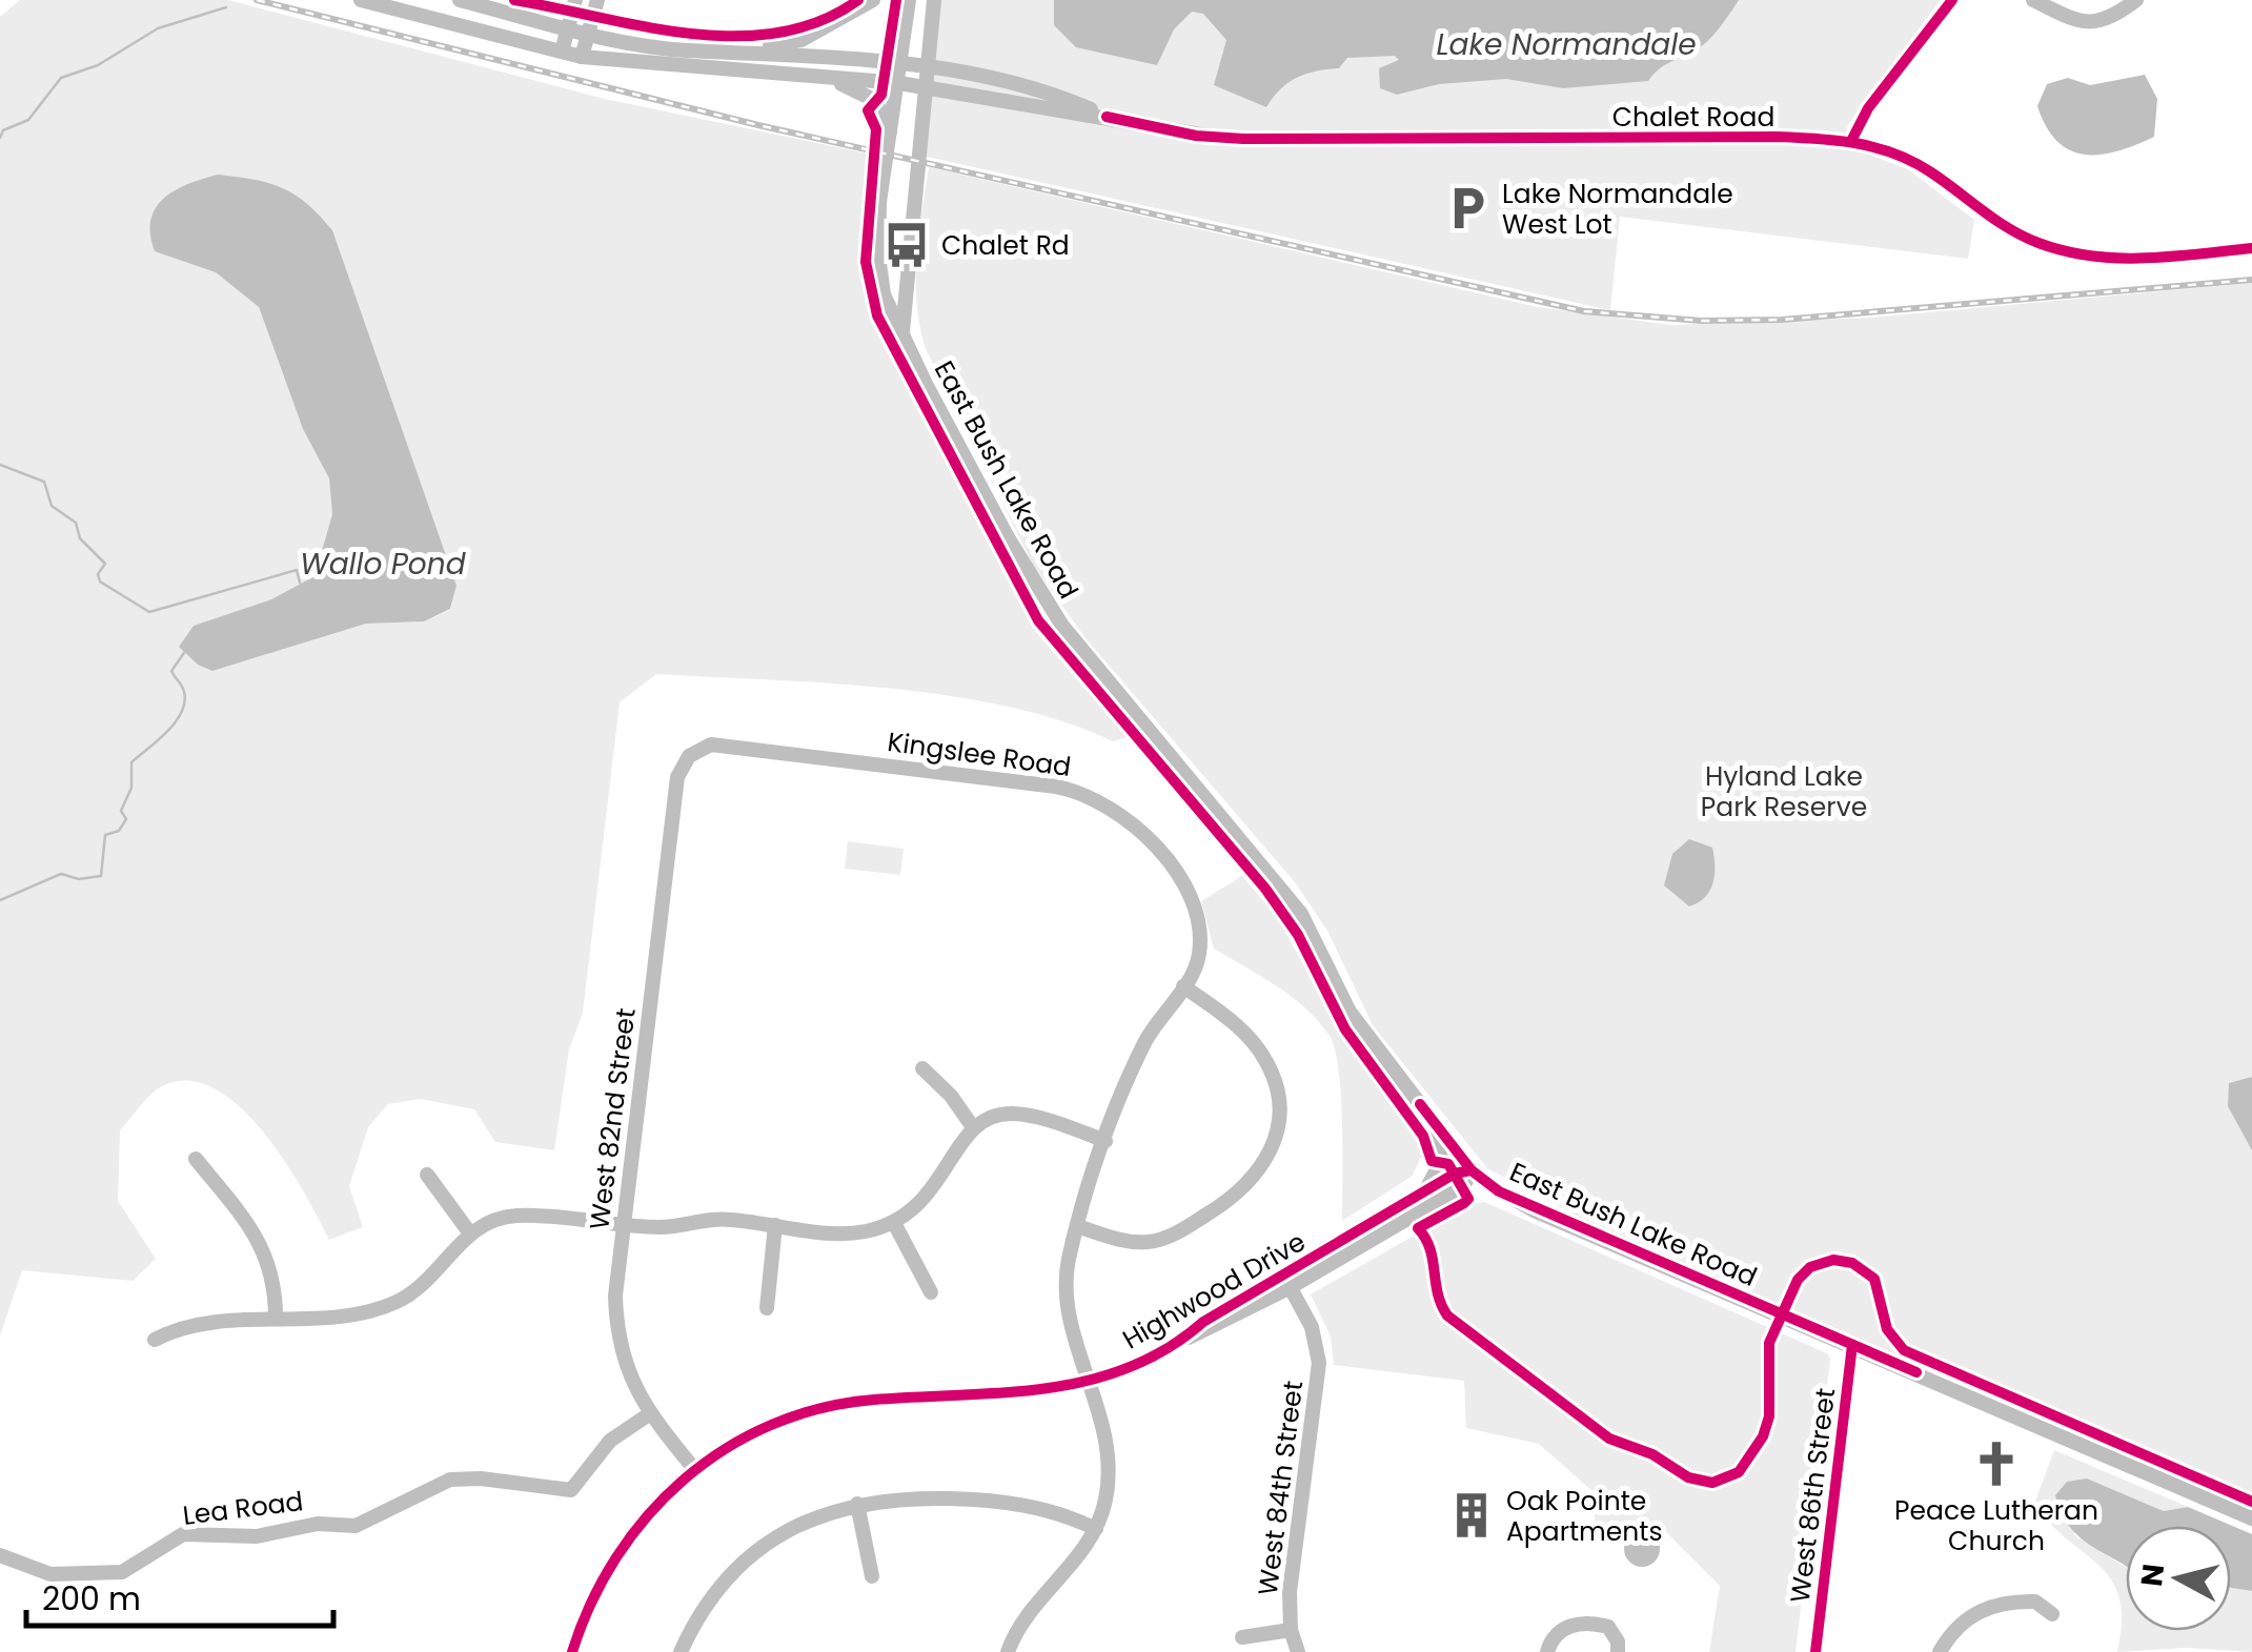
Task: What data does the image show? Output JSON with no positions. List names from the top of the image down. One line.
{"streets":{"street":["Chalet Road","East Bush Lake Road","Kingslee Road","West 82nd Street","Highwood Drive","West 84th Street","West 86th Street","Lea Road"]},"crossings":[["Chalet Road","East Bush Lake Road"],["East Bush Lake Road","Highwood Drive"],["East Bush Lake Road","West 86th Street"],["Kingslee Road","West 82nd Street"],["West 82nd Street","Highwood Drive"],["West 82nd Street","Lea Road"],["Highwood Drive","West 84th Street"]],"water":["Lake Normandale","Wallo Pond"],"parks":["Hyland Lake Park Reserve"],"places":{"parking":["Lake Normandale West Lot"],"bus stop":["Chalet Rd"],"church":["Peace Lutheran Church"],"building":["Oak Pointe Apartments"]},"scale_bar":"200 m","north":"left"}
